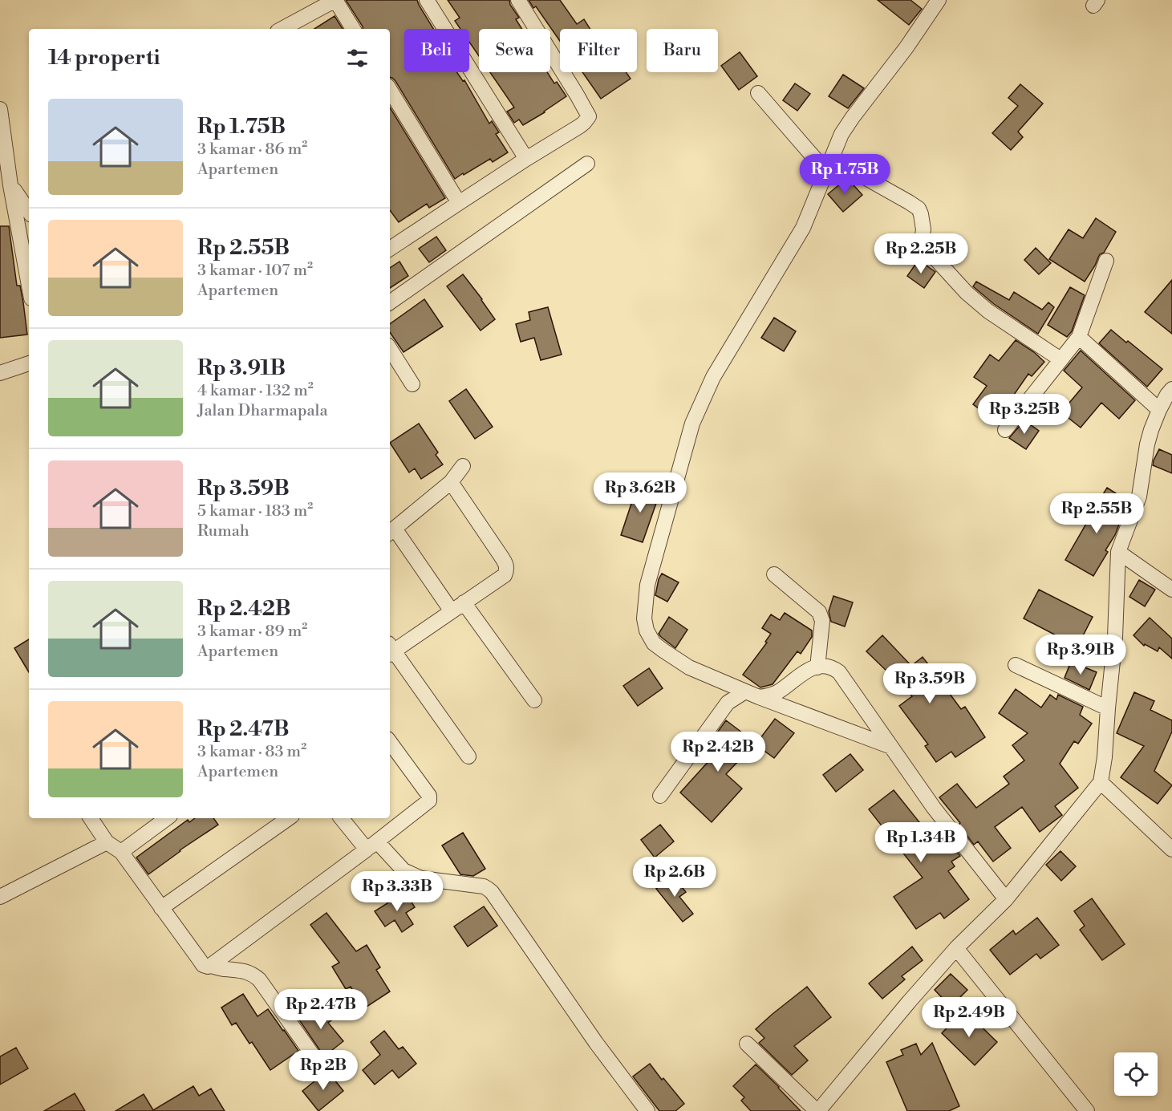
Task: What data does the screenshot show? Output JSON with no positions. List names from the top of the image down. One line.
{"page":{"chip":["Beli","Sewa","Filter","Baru"],"heading":"14 properti","list":[{"name":"Rp 1.75B","note":"3 kamar · 86 m² · Apartemen"},{"name":"Rp 2.55B","note":"3 kamar · 107 m² · Apartemen"},{"name":"Rp 3.91B","note":"4 kamar · 132 m² · Jalan Dharmapala"},{"name":"Rp 3.59B","note":"5 kamar · 183 m² · Rumah"},{"name":"Rp 2.42B","note":"3 kamar · 89 m² · Apartemen"},{"name":"Rp 2.47B","note":"3 kamar · 83 m² · Apartemen"}],"price":["Rp 1.75B","Rp 2.25B","Rp 3.25B","Rp 3.62B","Rp 2.55B","Rp 3.91B","Rp 3.59B","Rp 2.42B","Rp 1.34B","Rp 2.6B","Rp 3.33B","Rp 2.47B","Rp 2.49B","Rp 2B"]}}
